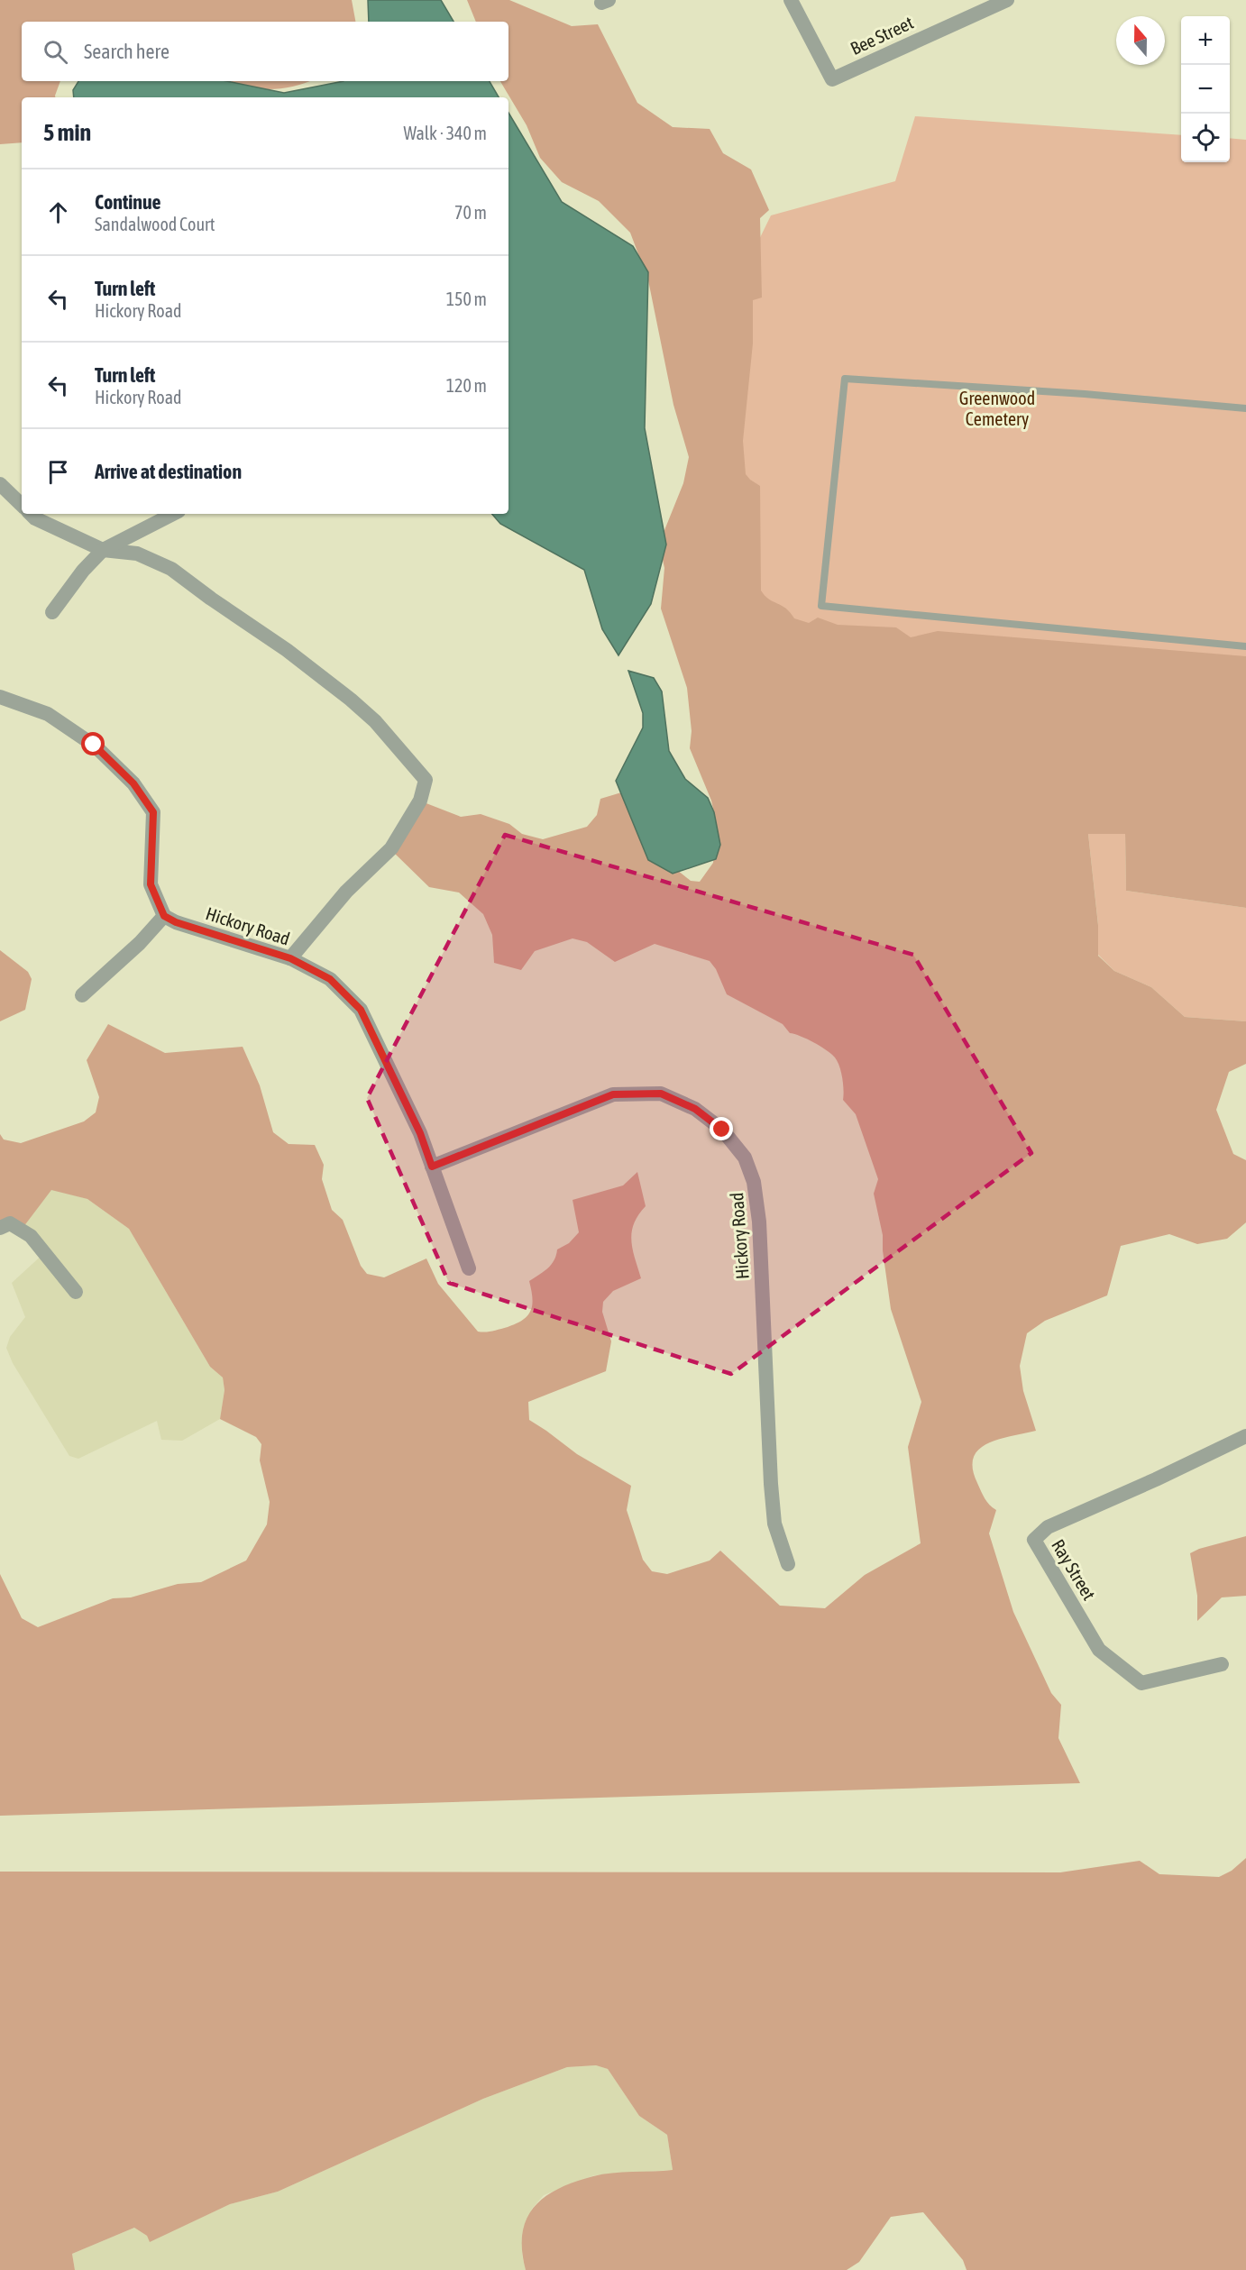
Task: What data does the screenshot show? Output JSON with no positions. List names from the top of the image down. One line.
{"streets":{"street":["Bee Street","Hickory Road","Ray Street"]},"parks":["Greenwood Cemetery"],"north":"top","page":{"map_buttons":["+","−"],"search":"Search here","heading":["5 min","Walk · 340 m"],"list":[["Continue","Sandalwood Court","70 m"],["Turn left","Hickory Road","150 m"],["Turn left","Hickory Road","120 m"],"Arrive at destination"]}}
